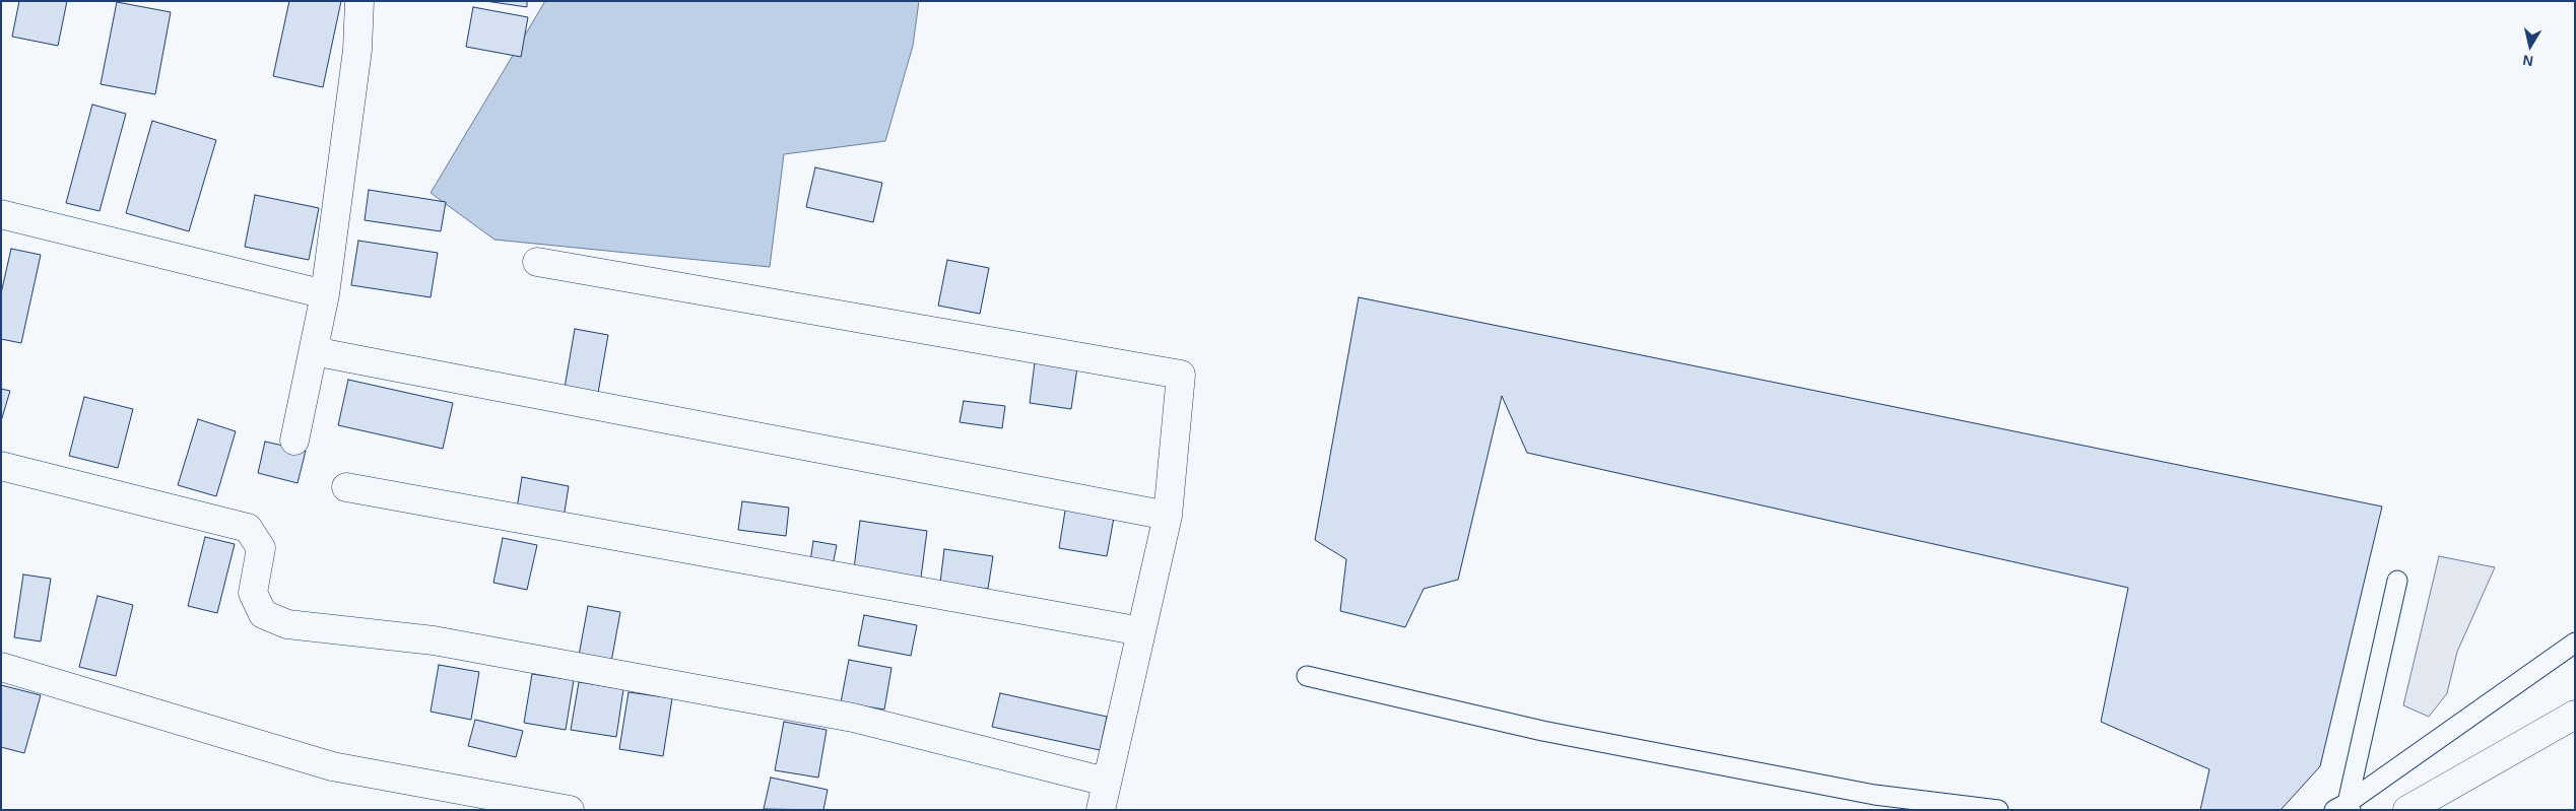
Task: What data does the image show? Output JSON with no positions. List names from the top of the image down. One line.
{"north":"bottom"}
